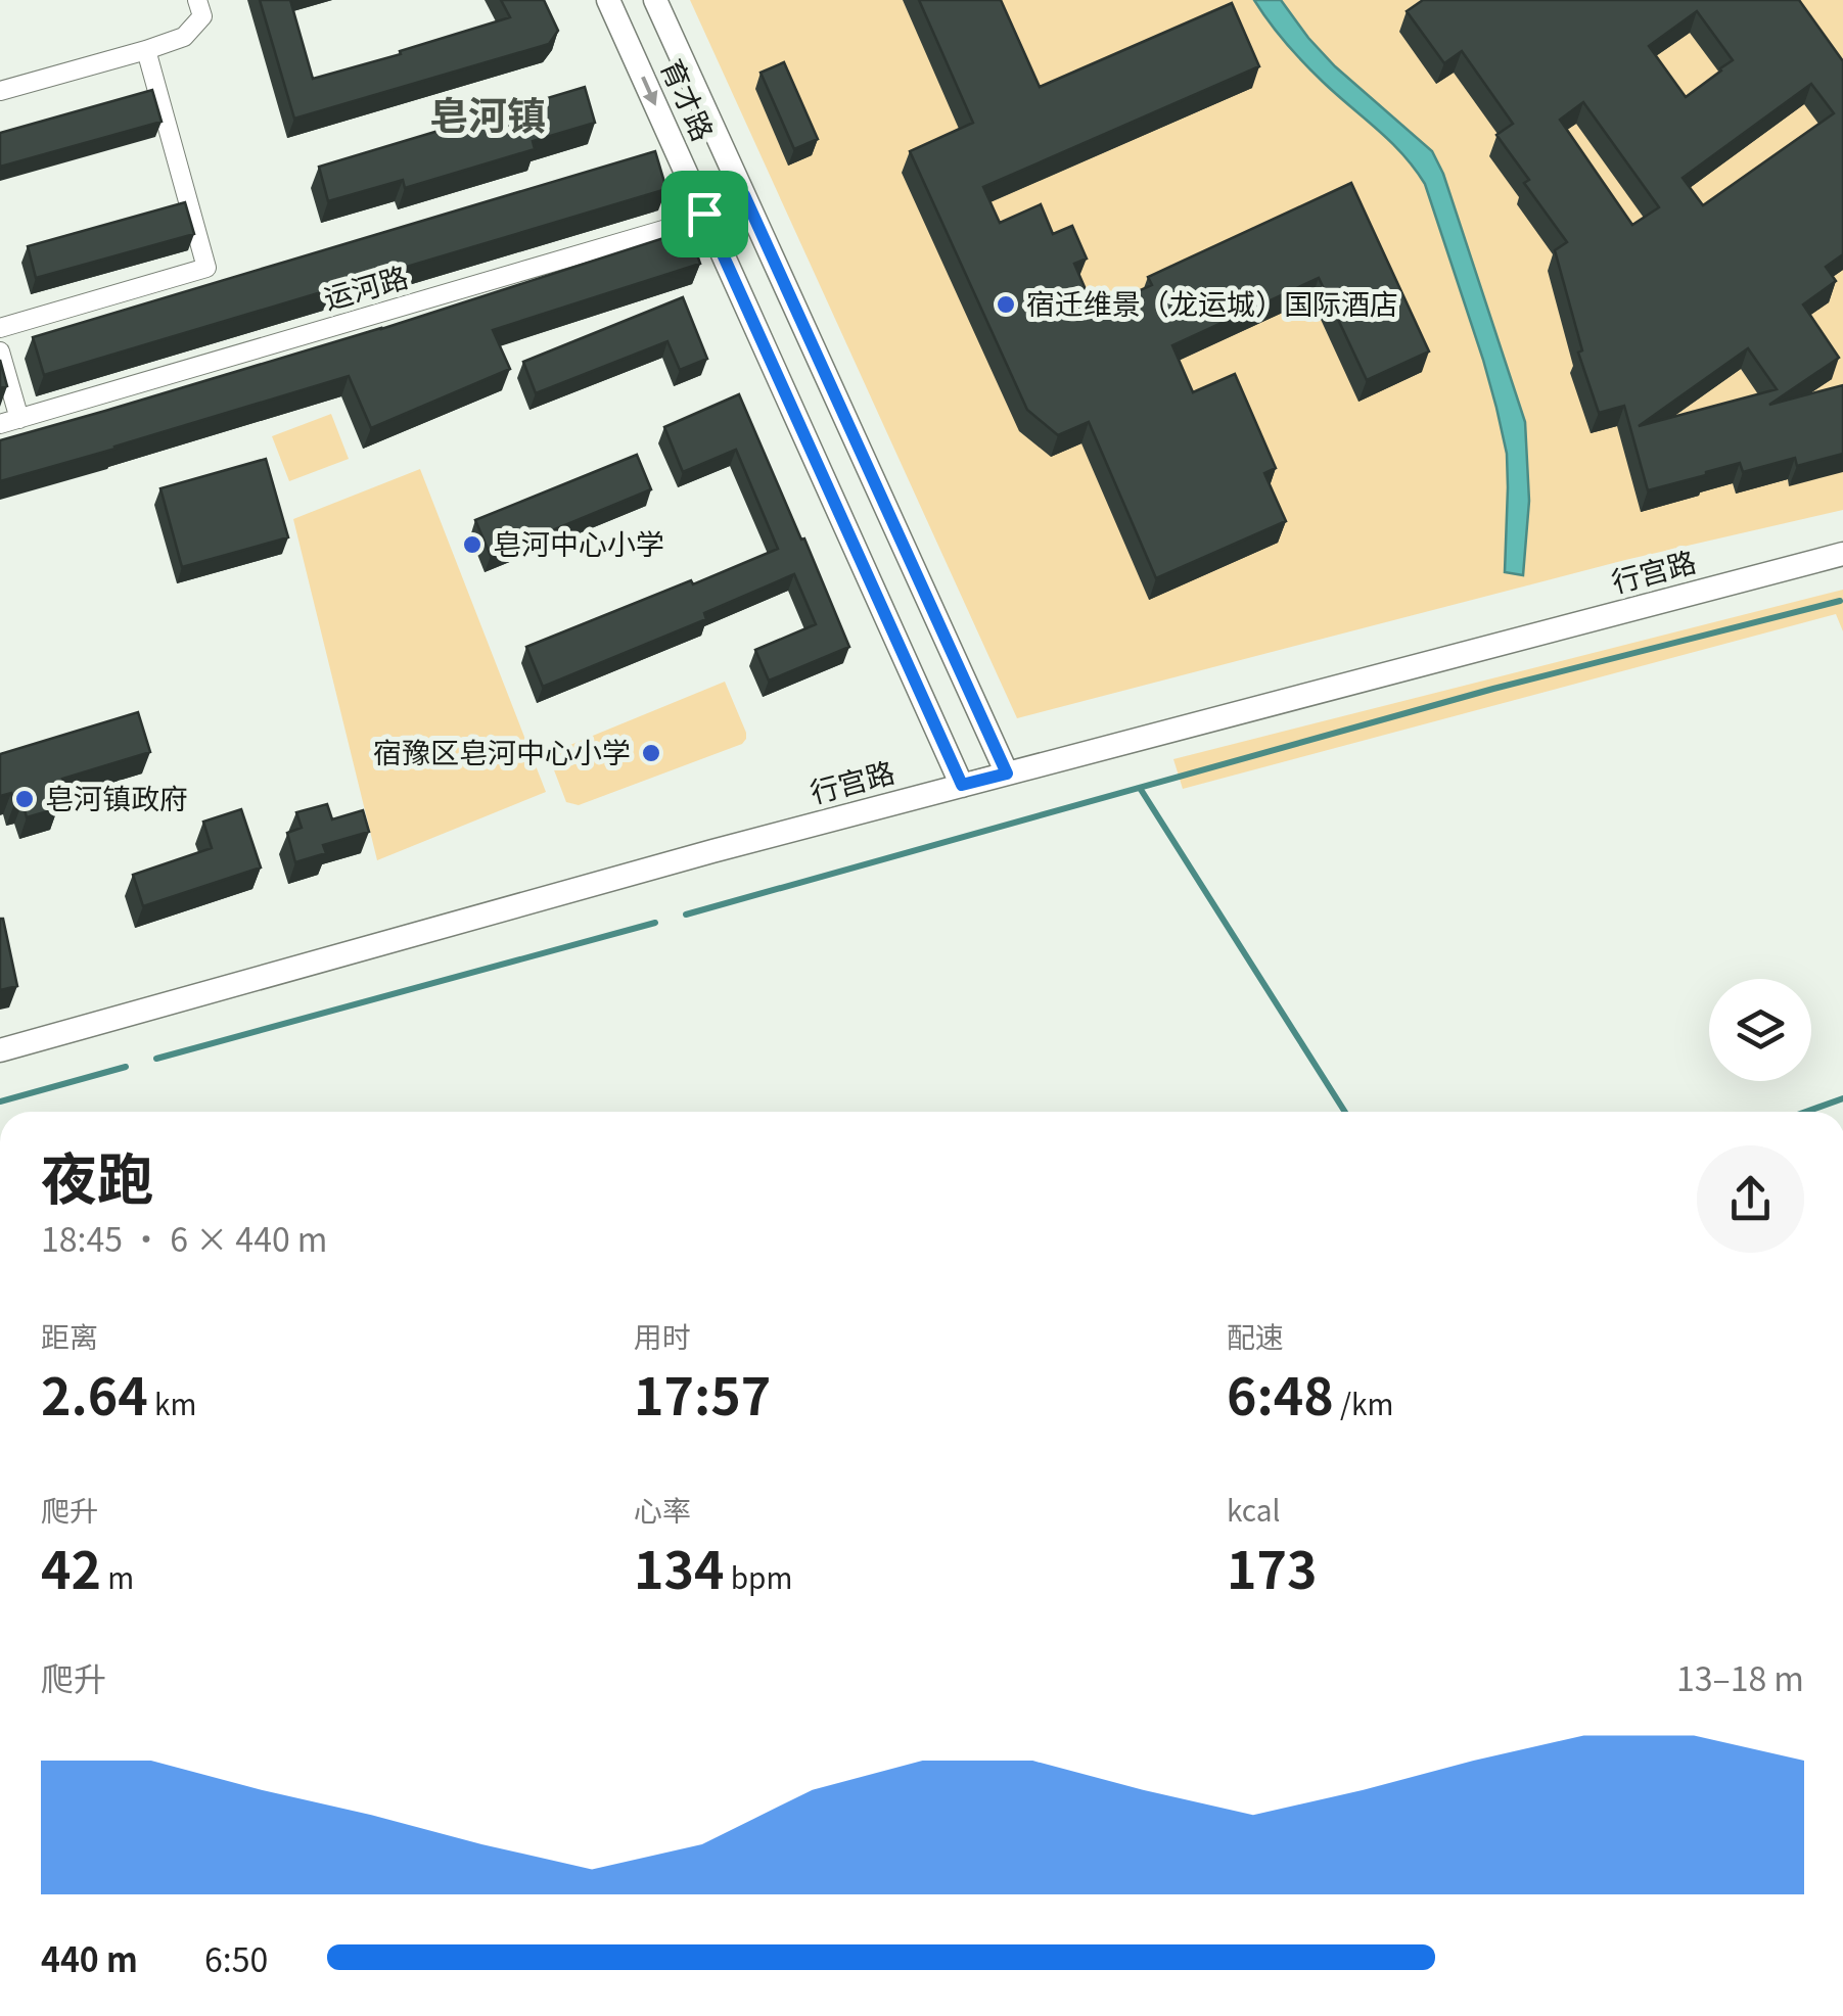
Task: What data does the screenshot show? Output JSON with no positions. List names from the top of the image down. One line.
{"streets":{"main road":["育才路","行宫路"],"street":["运河路"]},"crossings":[["育才路","运河路"],["育才路","行宫路"]],"districts":["皂河镇"],"places":["宿迁维景（龙运城）国际酒店","皂河中心小学","宿豫区皂河中心小学","皂河镇政府"],"page":{"heading":["夜跑","18:45 · 6 × 440 m"],"stats":[["距离","2.64 km"],["用时","17:57"],["配速","6:48 /km"],["爬升","42 m"],["心率","134 bpm"],["kcal","173"]],"chart":["爬升","13–18 m"],"list":[{"name":"440 m","note":"6:50"}]}}
